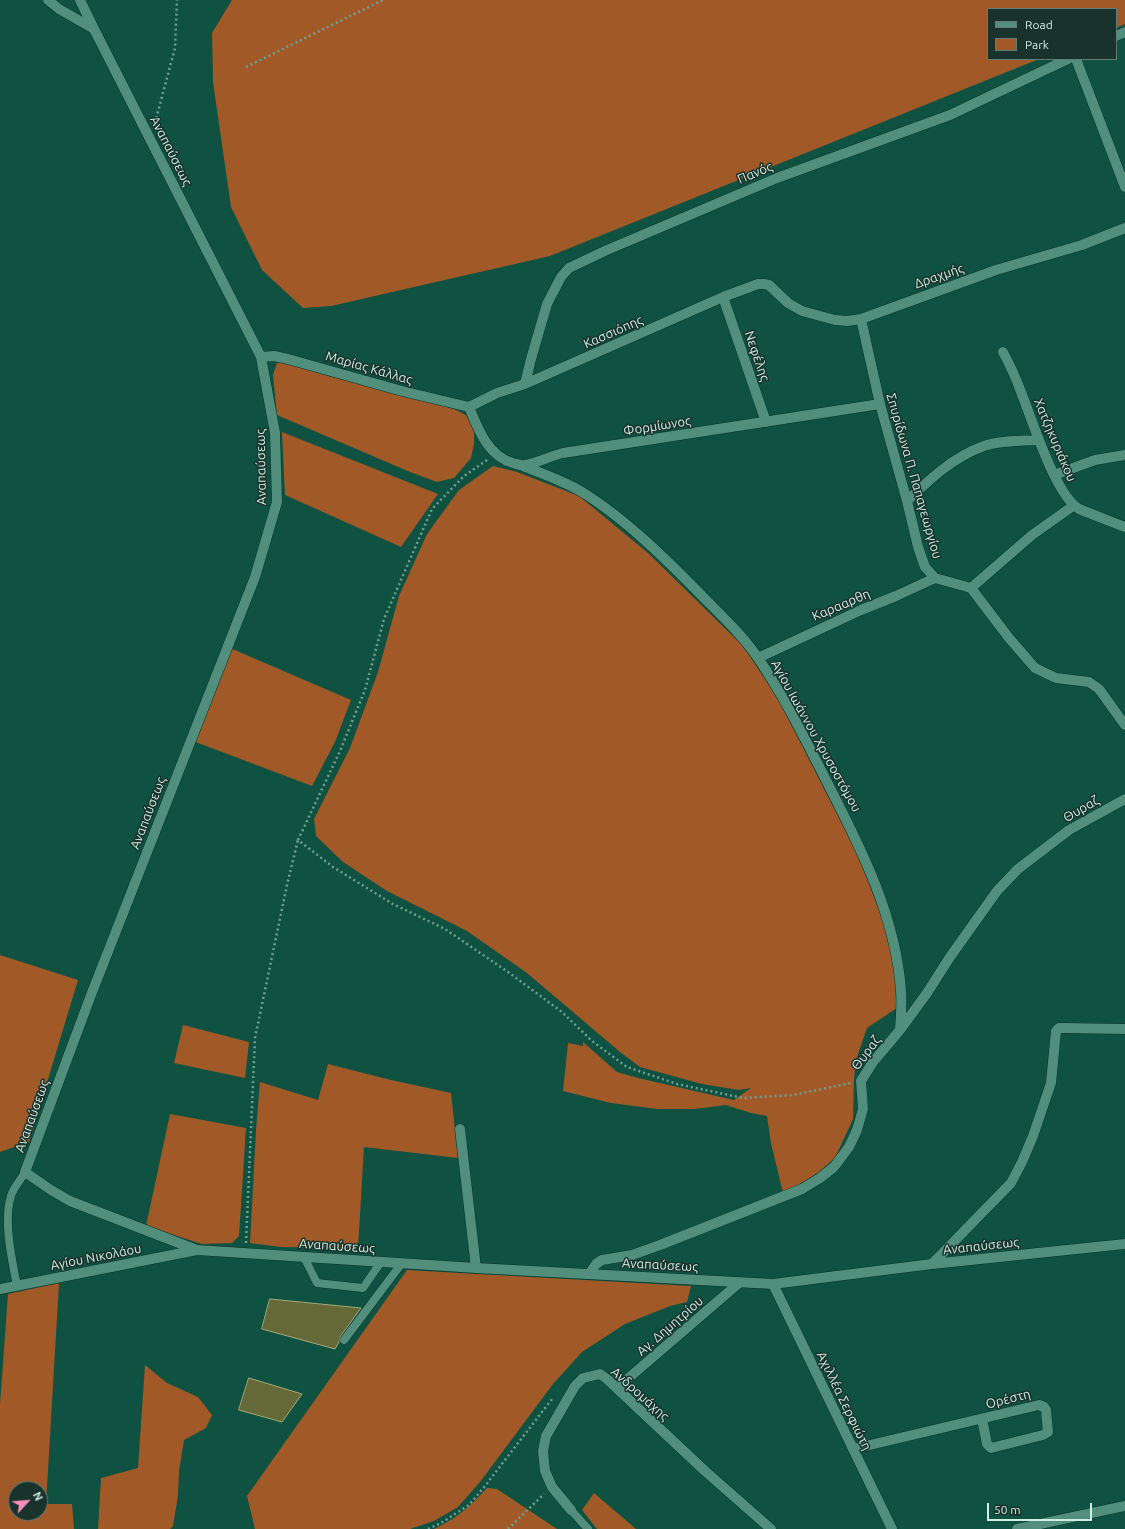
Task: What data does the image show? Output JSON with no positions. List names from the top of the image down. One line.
{"streets":{"street":["Αναπαύσεως","Πανός","Δραχμής","Κασσιόπης","Νεφέλης","Μαρίας Κάλλας","Φορμίωνος","Χατζηκυριάκου","Σπυρίδωνα Π. Παπαγεωργίου","Καρααρθη","Αγίου Ιωάννου Χρυσοστόμου","Θυραζ","Αγίου Νικολάου","Αγ. Δημητρίου","Ανδρομάχης","Ορέστη","Αχιλλέα Σερφιώτη"]},"crossings":[["Αναπαύσεως","Μαρίας Κάλλας"],["Αναπαύσεως","Θυραζ"],["Αναπαύσεως","Αγίου Νικολάου"],["Αναπαύσεως","Αγ. Δημητρίου"],["Αναπαύσεως","Αχιλλέα Σερφιώτη"],["Πανός","Κασσιόπης"],["Δραχμής","Κασσιόπης"],["Δραχμής","Σπυρίδωνα Π. Παπαγεωργίου"],["Κασσιόπης","Νεφέλης"],["Κασσιόπης","Μαρίας Κάλλας"],["Νεφέλης","Φορμίωνος"],["Φορμίωνος","Σπυρίδωνα Π. Παπαγεωργίου"],["Φορμίωνος","Αγίου Ιωάννου Χρυσοστόμου"],["Σπυρίδωνα Π. Παπαγεωργίου","Καρααρθη"],["Καρααρθη","Αγίου Ιωάννου Χρυσοστόμου"],["Αγίου Ιωάννου Χρυσοστόμου","Θυραζ"],["Αγ. Δημητρίου","Ανδρομάχης"],["Ορέστη","Αχιλλέα Σερφιώτη"]],"legend":["Road","Park"],"scale_bar":"50 m","north":"top right"}
